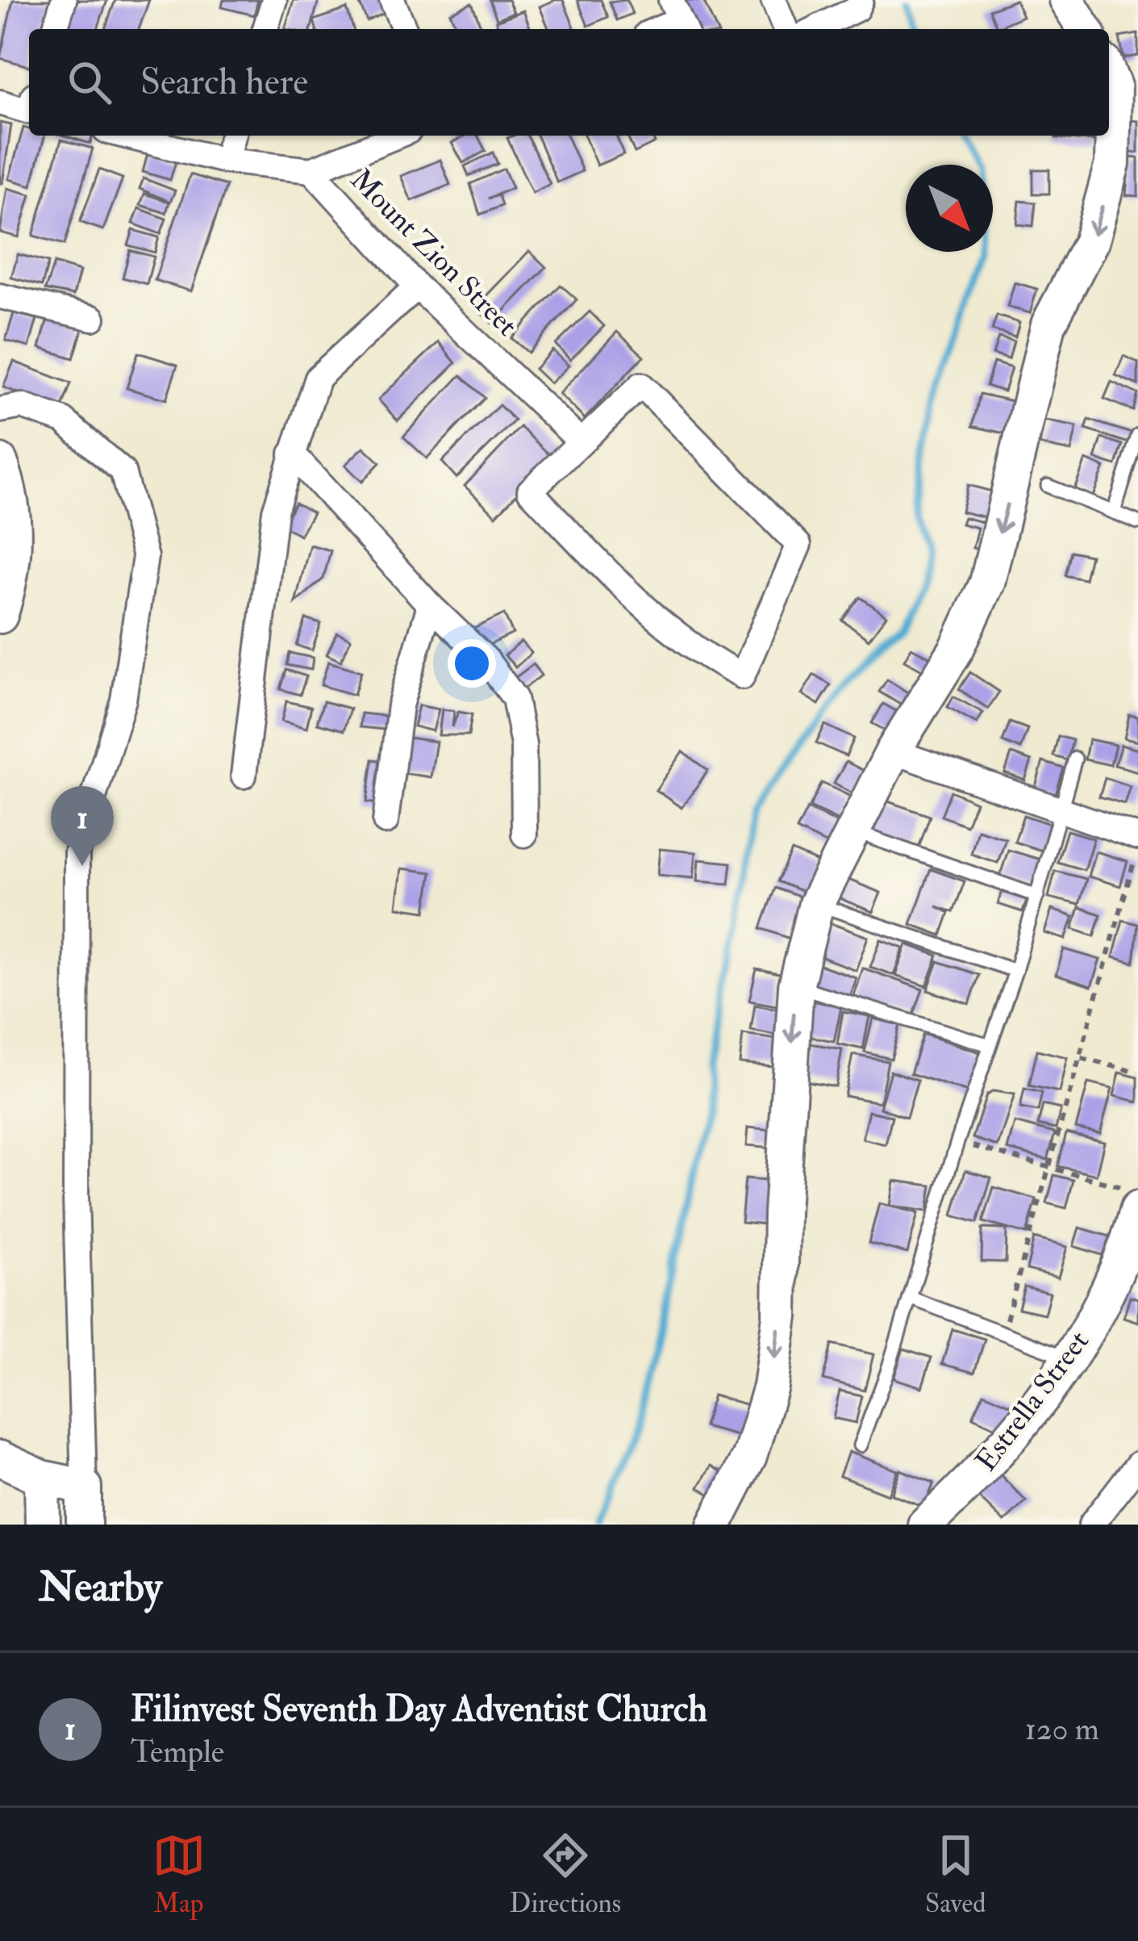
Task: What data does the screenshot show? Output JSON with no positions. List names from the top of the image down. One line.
{"streets":{"street":["Mount Zion Street","Estrella Street"]},"north":"bottom right","page":{"search":"Search here","pins":"1","heading":"Nearby","list":[{"mark":"1","name":"Filinvest Seventh Day Adventist Church","note":"Temple","value":"120 m"}],"nav":["Map","Directions","Saved"]}}
